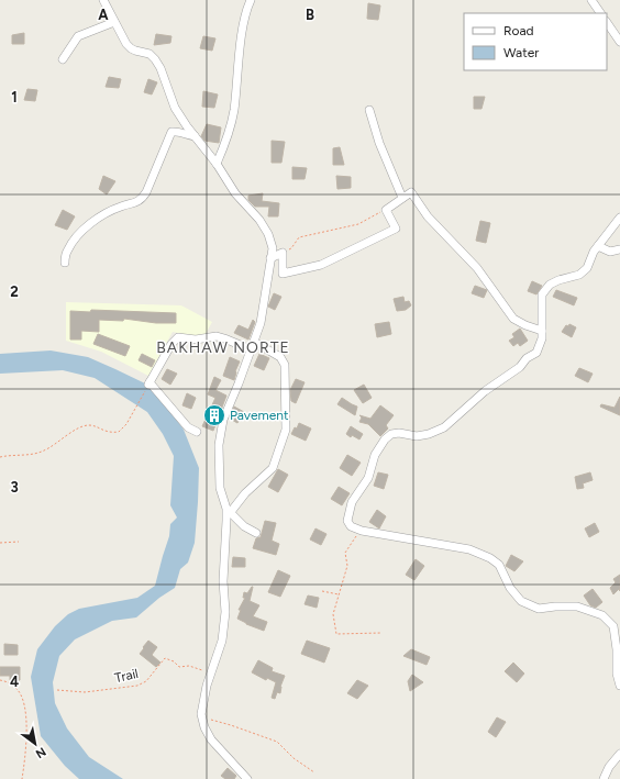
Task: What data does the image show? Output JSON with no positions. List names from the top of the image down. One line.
{"streets":{"path":["Trail"]},"districts":["BAKHAW NORTE"],"places":{"building":["Pavement"]},"legend":["Road","Water"],"north":"bottom right","grid":{"columns":["A","B"],"rows":["1","2","3","4"]}}
